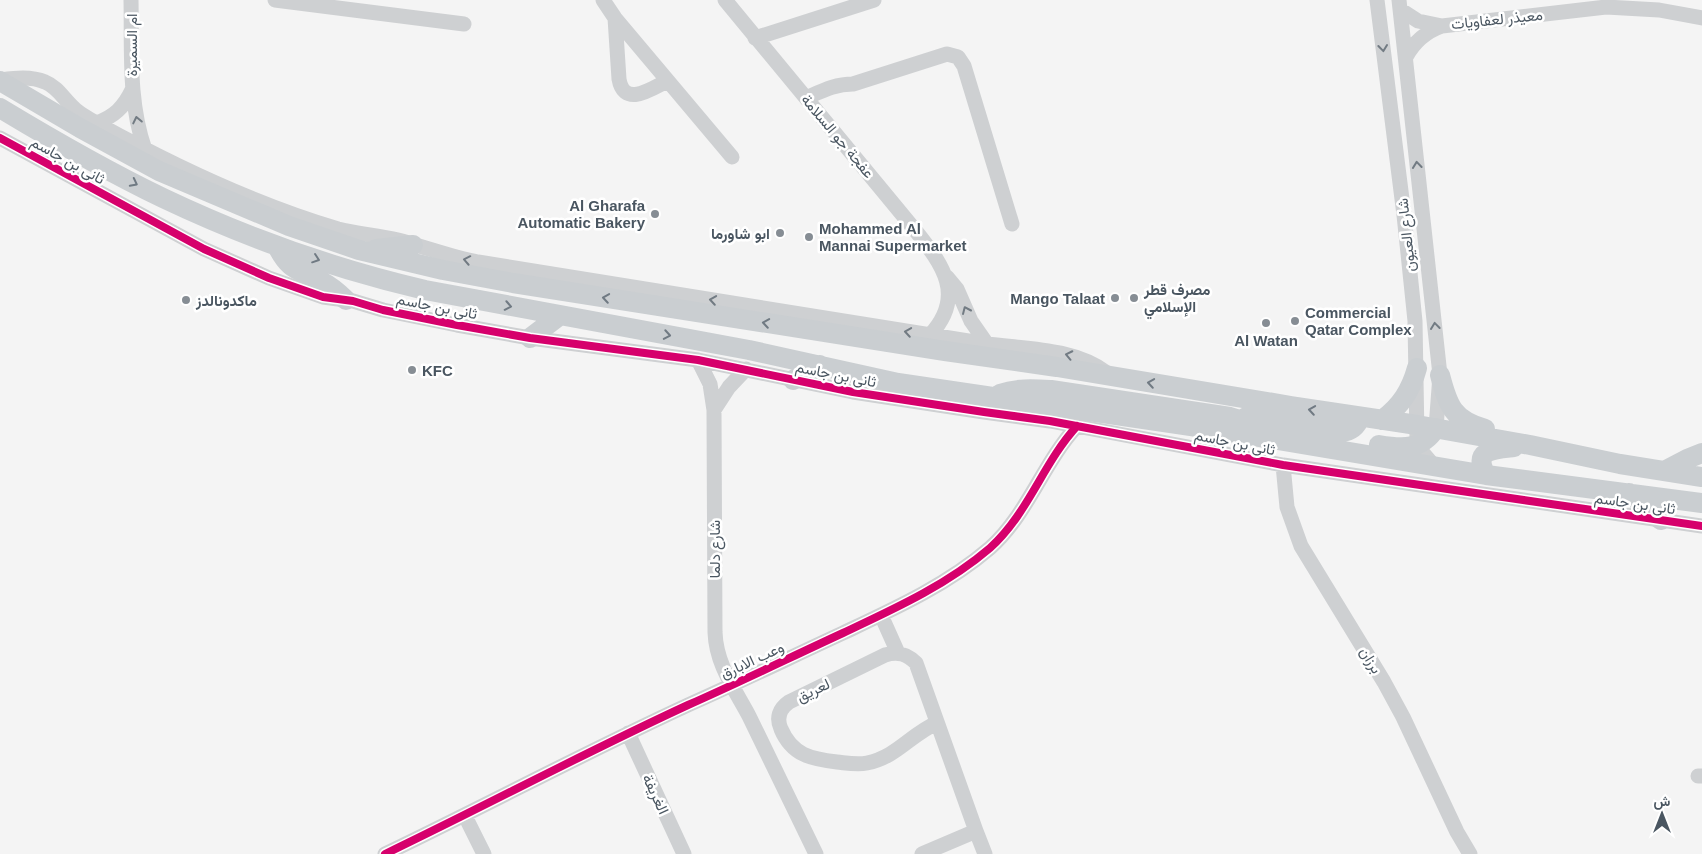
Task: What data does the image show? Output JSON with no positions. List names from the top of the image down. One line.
{"streets":{"main road":["ثانى بن جاسم"],"street":["معيذر لعفاويات","ام السميرة","عفجة جو السلامة","شارع العيون","شارع دلما","وعب الابارق","برزان","لعريق","الغريفة"]},"crossings":[["معيذر لعفاويات","شارع العيون"],["ثانى بن جاسم","شارع دلما"],["ثانى بن جاسم","وعب الابارق"],["ثانى بن جاسم","برزان"],["شارع دلما","وعب الابارق"],["وعب الابارق","الغريفة"]],"places":["Al Gharafa Automatic Bakery","ابو شاورما","Mohammed Al Mannai Supermarket","Mango Talaat","مصرف قطر الإسلامي","ماكدونالدز","Commercial Qatar Complex","Al Watan","KFC"],"north":"top"}
